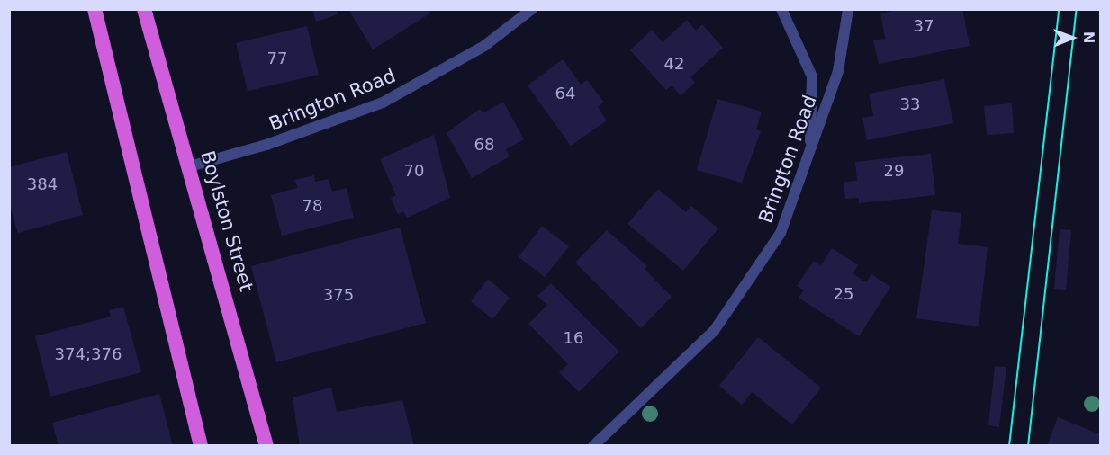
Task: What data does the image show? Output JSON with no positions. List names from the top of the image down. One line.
{"streets":{"highway":["Boylston Street"],"street":["Brington Road"]},"crossings":[["Brington Road","Boylston Street"]],"house_numbers":["37","77","42","64","33","68","70","29","384","78","25","375","16","374;376"],"north":"right"}
